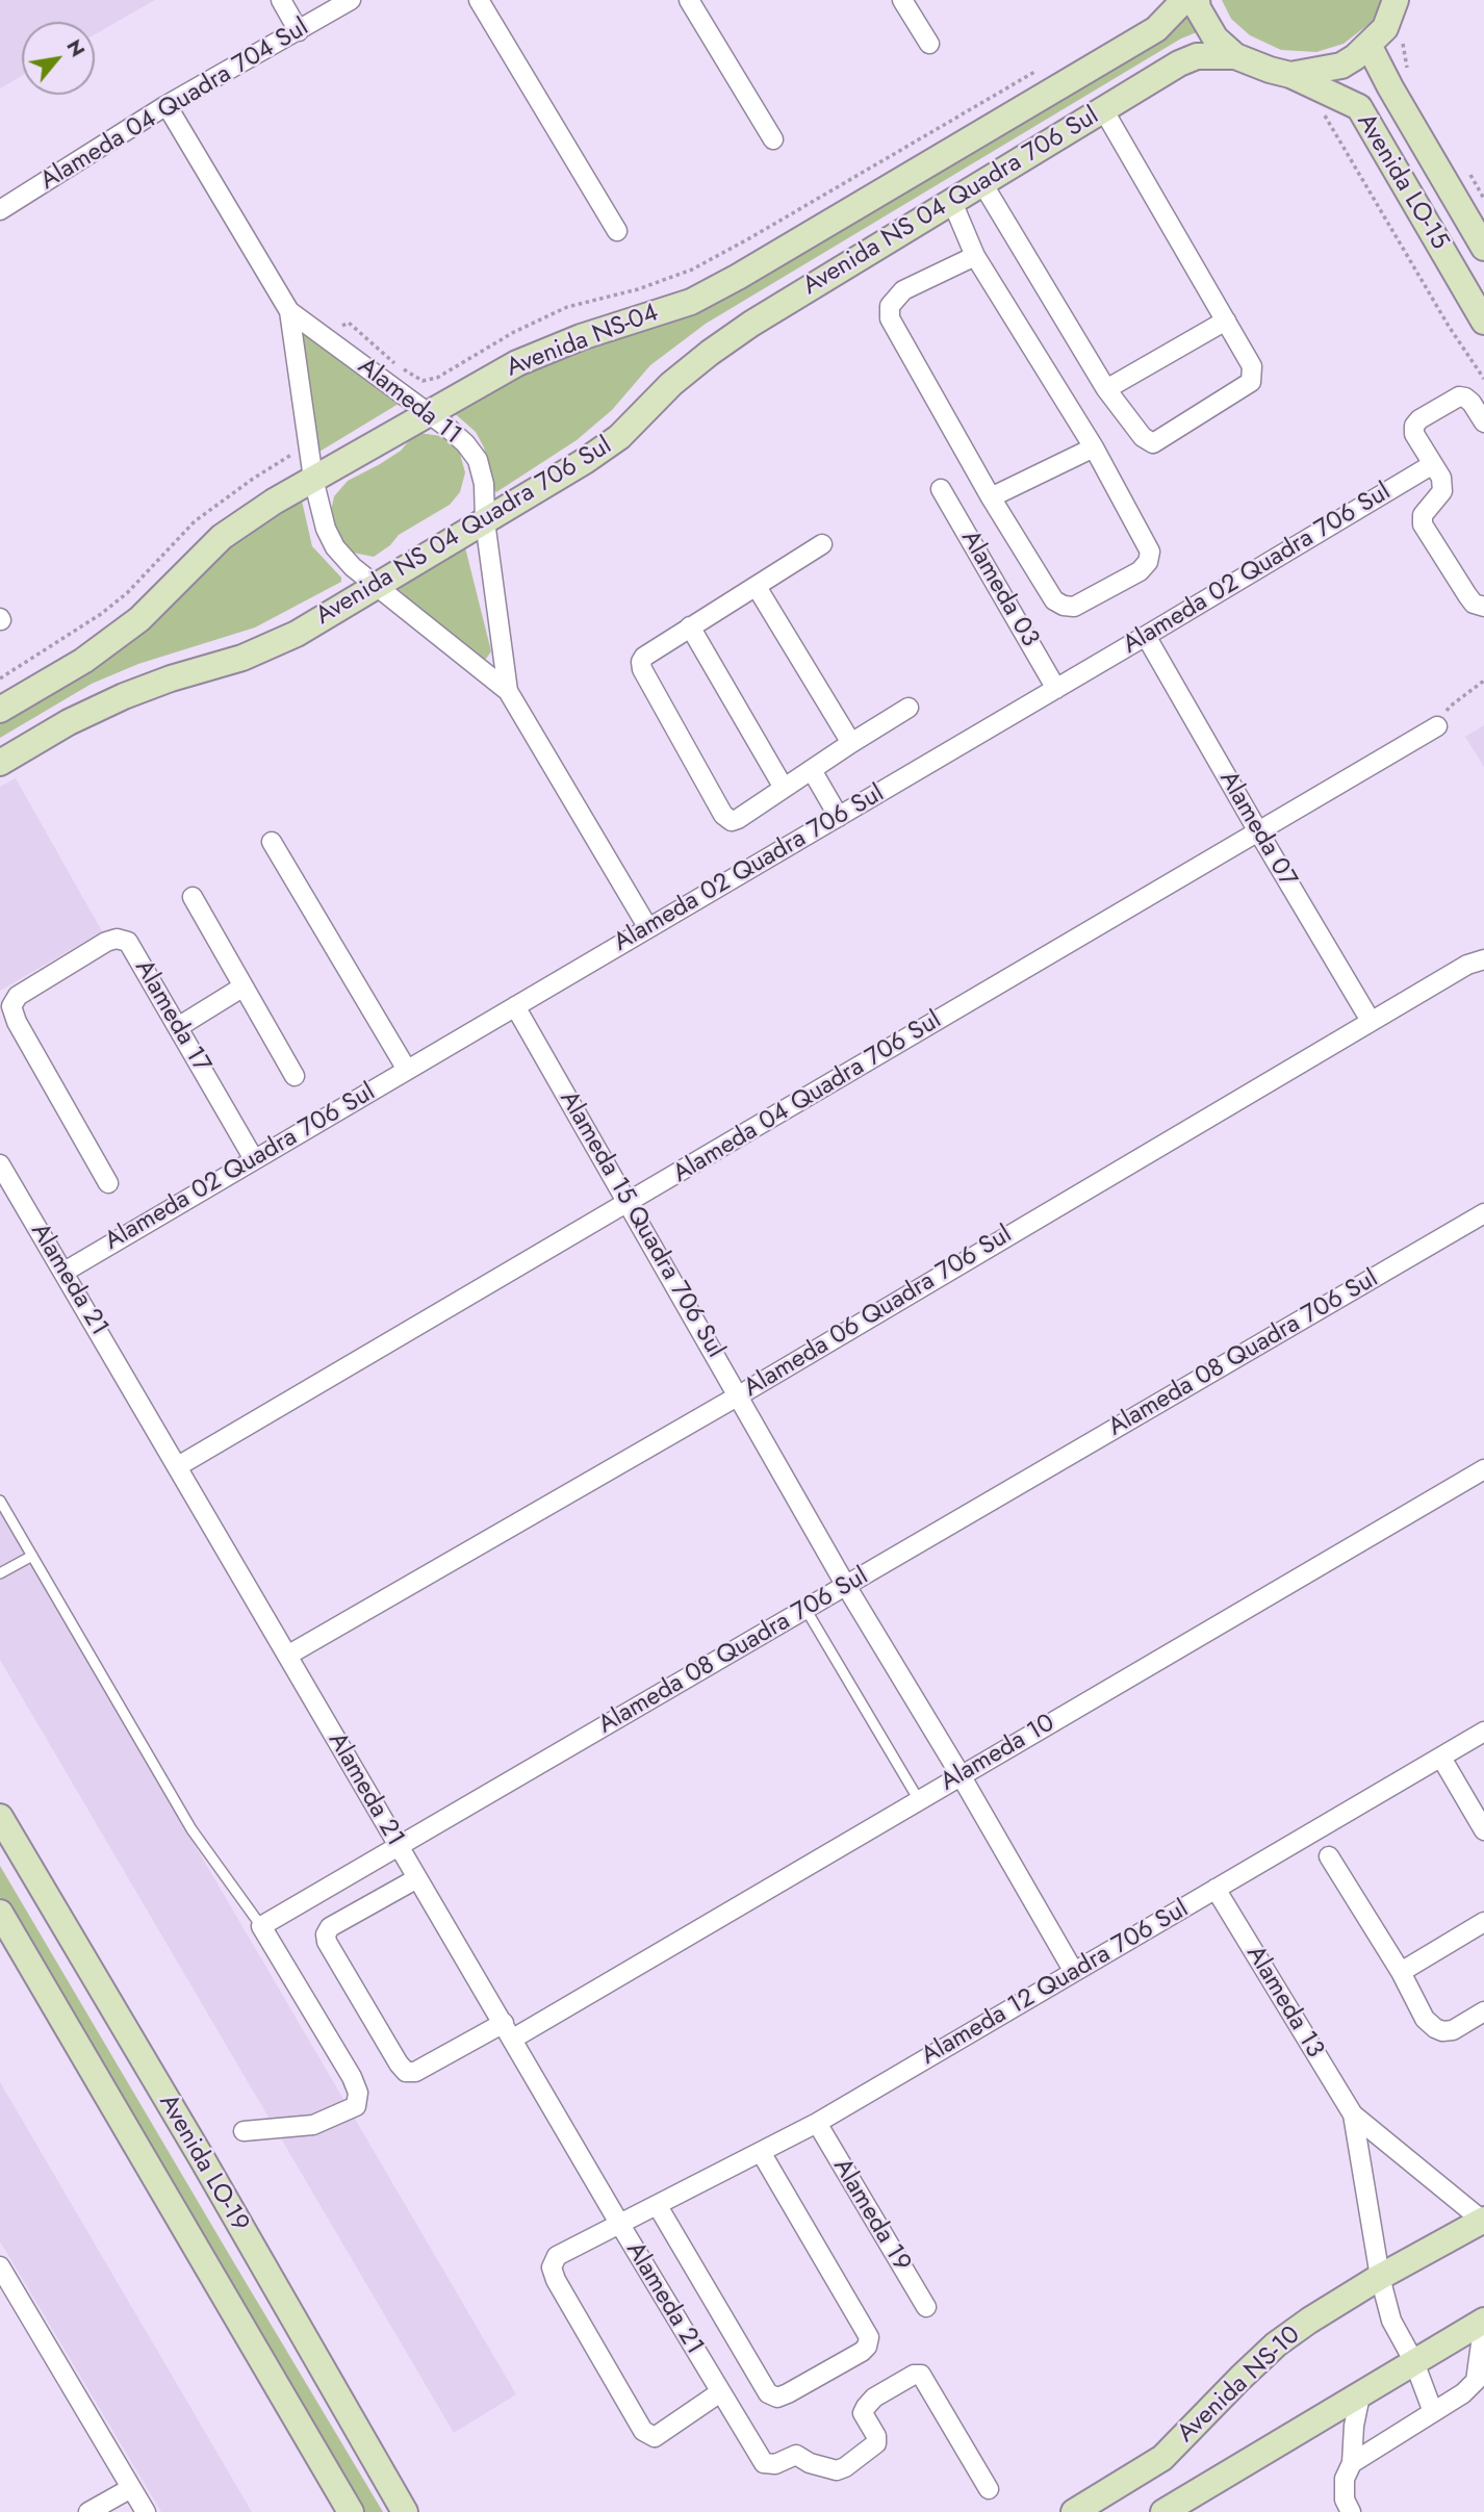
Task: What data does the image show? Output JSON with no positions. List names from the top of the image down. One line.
{"streets":{"street":["Alameda 04 Quadra 704 Sul","Avenida LO-15","Avenida NS 04 Quadra 706 Sul","Avenida NS-04","Alameda 11","Alameda 02 Quadra 706 Sul","Alameda 03","Alameda 07","Alameda 17","Alameda 04 Quadra 706 Sul","Alameda 15 Quadra 706 Sul","Alameda 21","Alameda 06 Quadra 706 Sul","Alameda 08 Quadra 706 Sul","Alameda 10","Alameda 12 Quadra 706 Sul","Alameda 13","Avenida LO-19","Alameda 19","Avenida NS-10"]},"crossings":[["Alameda 04 Quadra 704 Sul","Alameda 11"],["Avenida LO-15","Avenida NS 04 Quadra 706 Sul"],["Avenida NS 04 Quadra 706 Sul","Avenida NS-04"],["Avenida NS 04 Quadra 706 Sul","Alameda 11"],["Avenida NS-04","Alameda 11"],["Alameda 11","Alameda 02 Quadra 706 Sul"],["Alameda 02 Quadra 706 Sul","Alameda 03"],["Alameda 02 Quadra 706 Sul","Alameda 07"],["Alameda 02 Quadra 706 Sul","Alameda 17"],["Alameda 02 Quadra 706 Sul","Alameda 15 Quadra 706 Sul"],["Alameda 02 Quadra 706 Sul","Alameda 21"],["Alameda 07","Alameda 04 Quadra 706 Sul"],["Alameda 07","Alameda 06 Quadra 706 Sul"],["Alameda 04 Quadra 706 Sul","Alameda 15 Quadra 706 Sul"],["Alameda 04 Quadra 706 Sul","Alameda 21"],["Alameda 15 Quadra 706 Sul","Alameda 06 Quadra 706 Sul"],["Alameda 15 Quadra 706 Sul","Alameda 08 Quadra 706 Sul"],["Alameda 15 Quadra 706 Sul","Alameda 10"],["Alameda 15 Quadra 706 Sul","Alameda 12 Quadra 706 Sul"],["Alameda 21","Alameda 06 Quadra 706 Sul"],["Alameda 21","Alameda 08 Quadra 706 Sul"],["Alameda 21","Alameda 10"],["Alameda 21","Alameda 12 Quadra 706 Sul"],["Alameda 12 Quadra 706 Sul","Alameda 13"],["Alameda 12 Quadra 706 Sul","Alameda 19"],["Alameda 13","Avenida NS-10"]],"north":"top right"}
